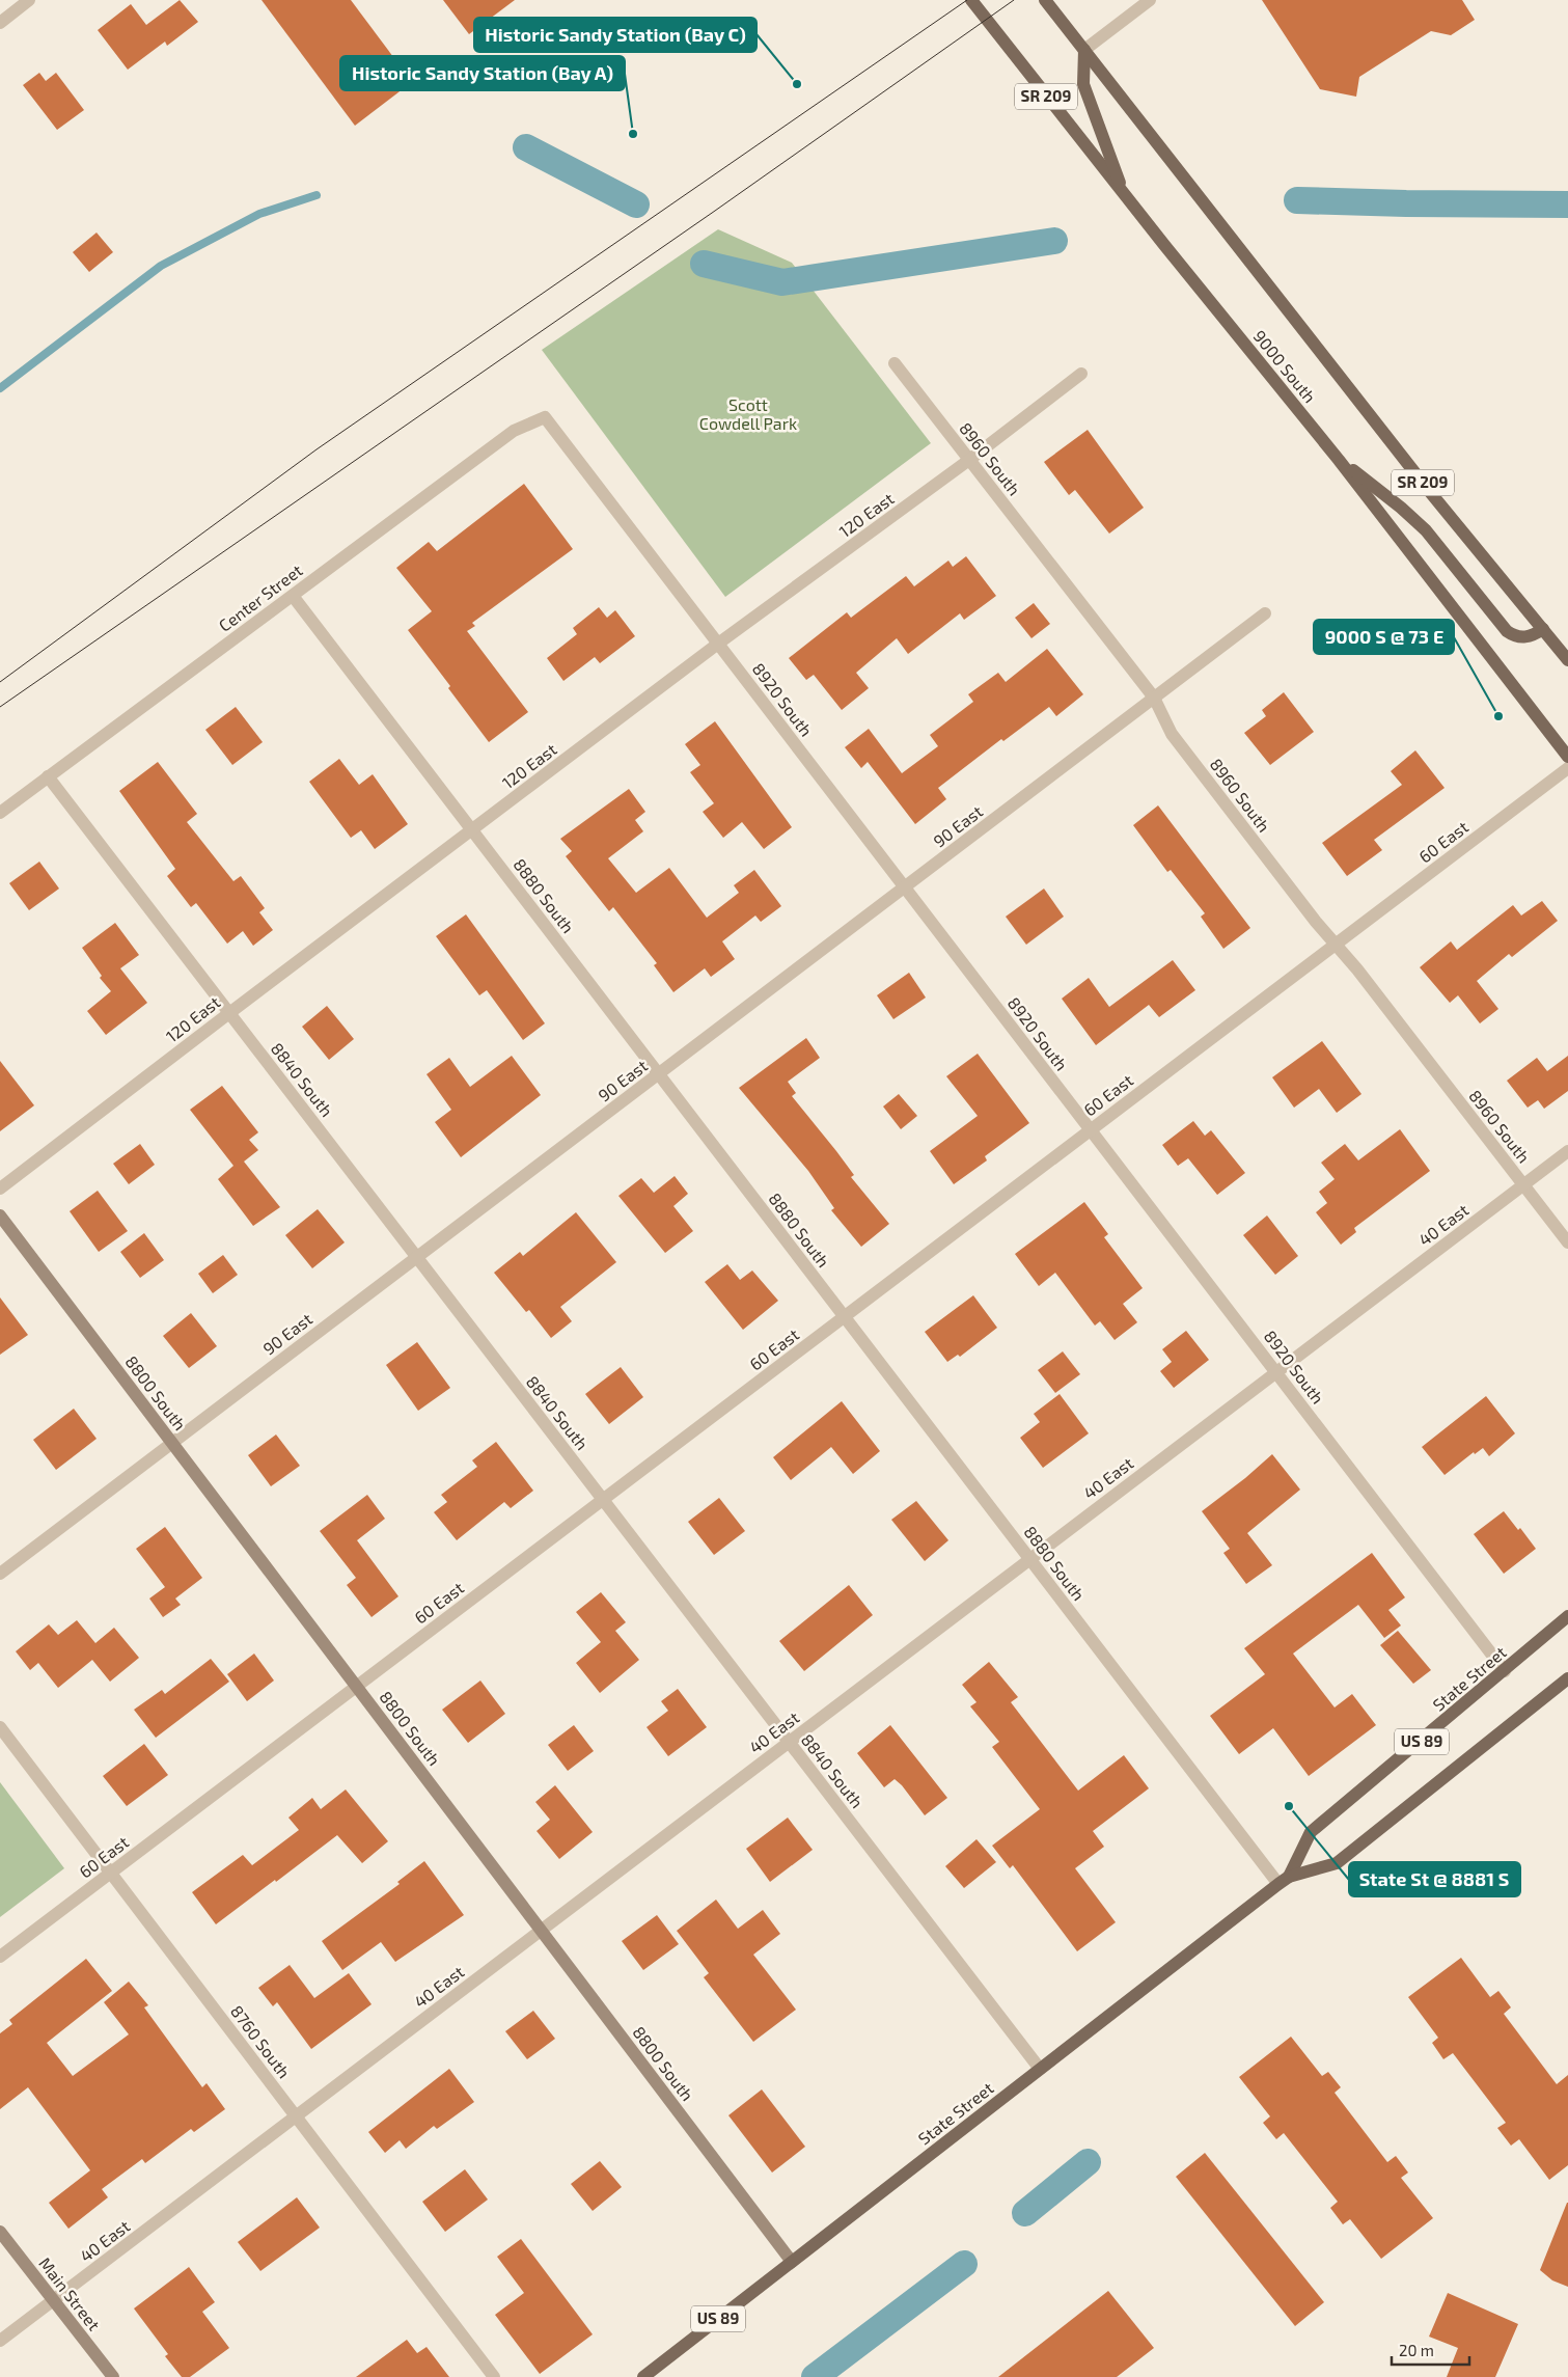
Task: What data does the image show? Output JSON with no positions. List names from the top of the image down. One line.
{"streets":{"main road":["SR 209","9000 South","State Street","US 89"],"street":["8960 South","120 East","Center Street","8920 South","90 East","60 East","8880 South","8840 South","40 East","8800 South","8760 South","Main Street"]},"crossings":[["8960 South","120 East"],["8960 South","90 East"],["8960 South","60 East"],["8960 South","40 East"],["120 East","8920 South"],["120 East","8880 South"],["120 East","8840 South"],["Center Street","8920 South"],["Center Street","8880 South"],["Center Street","8840 South"],["8920 South","90 East"],["8920 South","60 East"],["8920 South","40 East"],["8920 South","State Street"],["90 East","8880 South"],["90 East","8840 South"],["90 East","8800 South"],["60 East","8880 South"],["60 East","8840 South"],["60 East","8800 South"],["60 East","8760 South"],["8880 South","40 East"],["8880 South","State Street"],["8840 South","40 East"],["8840 South","State Street"],["40 East","8800 South"],["40 East","8760 South"],["40 East","Main Street"],["8800 South","State Street"]],"parks":["Scott Cowdell Park"],"places":["Historic Sandy Station (Bay C)","Historic Sandy Station (Bay A)","9000 S @ 73 E","State St @ 8881 S"],"scale_bar":"20 m"}
